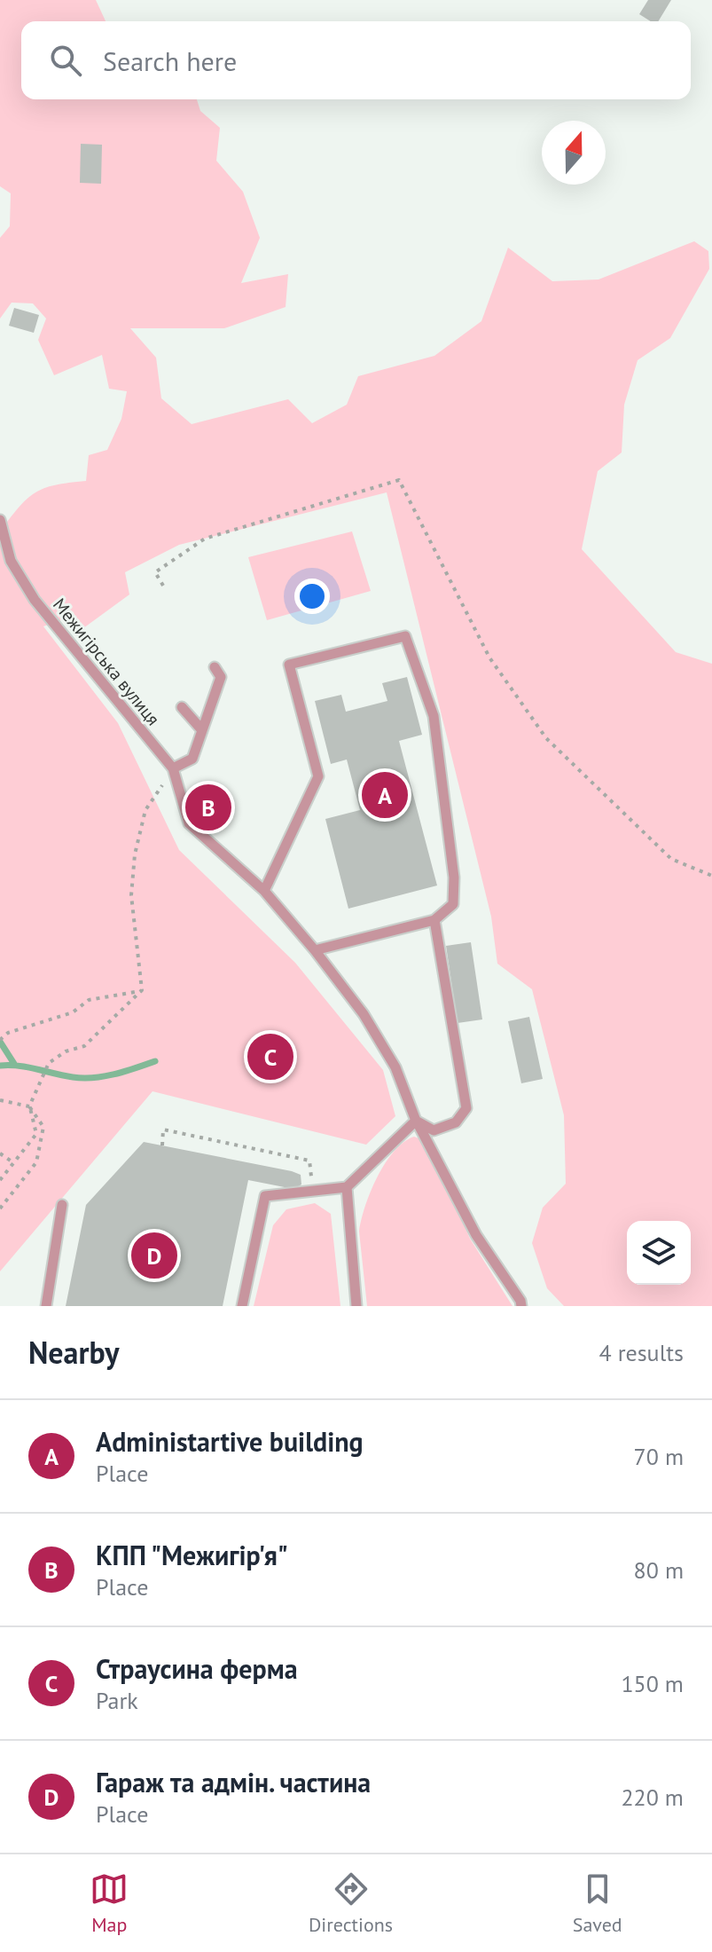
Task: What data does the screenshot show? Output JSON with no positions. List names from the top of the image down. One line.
{"streets":{"lane":["Межигірська вулиця"]},"north":"top","page":{"search":"Search here","pins":["A","B","C","D"],"heading":["Nearby","4 results"],"list":[{"mark":"A","name":"Administartive building","note":"Place","value":"70 m"},{"mark":"B","name":"КПП \"Межигір'я\"","note":"Place","value":"80 m"},{"mark":"C","name":"Страусина ферма","note":"Park","value":"150 m"},{"mark":"D","name":"Гараж та адмін. частина","note":"Place","value":"220 m"}],"nav":["Map","Directions","Saved"]}}
